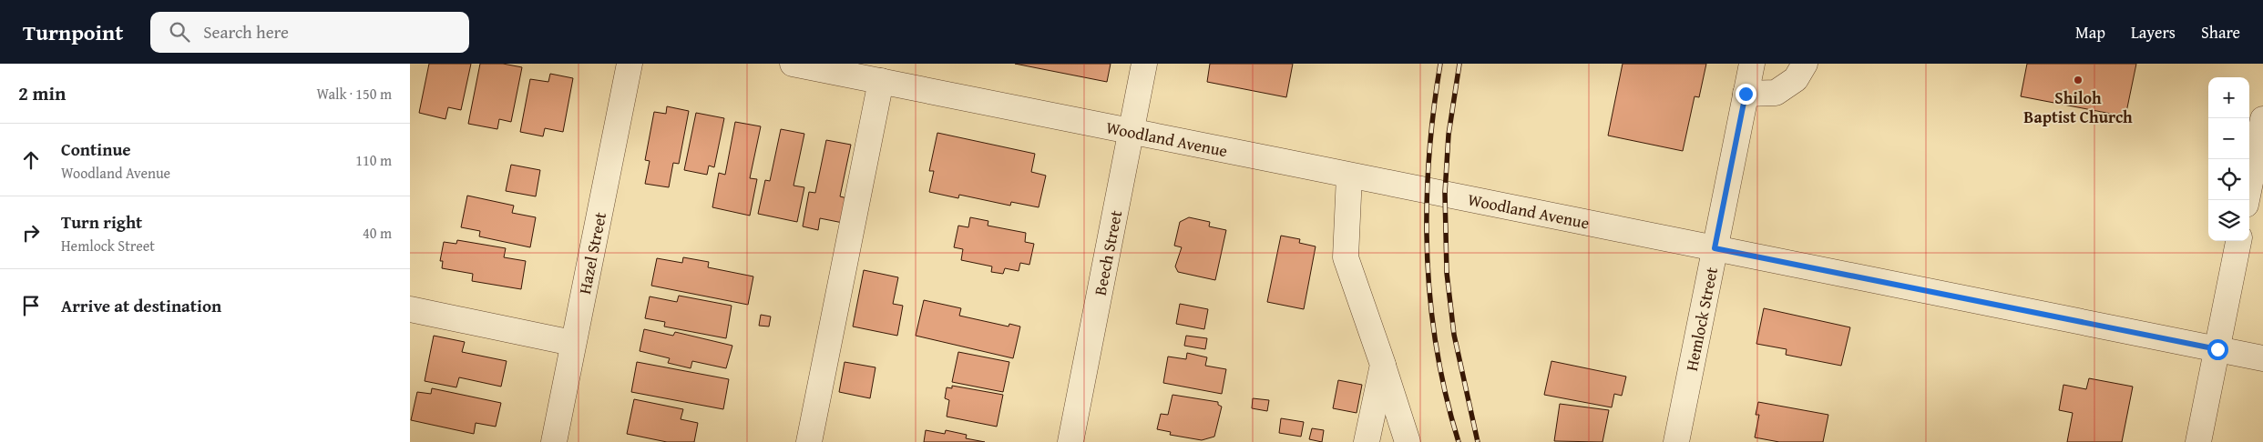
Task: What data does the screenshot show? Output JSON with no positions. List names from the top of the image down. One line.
{"streets":{"street":["Woodland Avenue","Hazel Street","Beech Street","Hemlock Street"]},"crossings":[["Woodland Avenue","Beech Street"],["Woodland Avenue","Hemlock Street"]],"places":["Shiloh Baptist Church"],"page":{"header":"Turnpoint","search":"Search here","nav":["Map","Layers","Share"],"heading":["2 min","Walk · 150 m"],"map_buttons":["+","−"],"list":[["Continue","Woodland Avenue","110 m"],["Turn right","Hemlock Street","40 m"],"Arrive at destination"]}}
